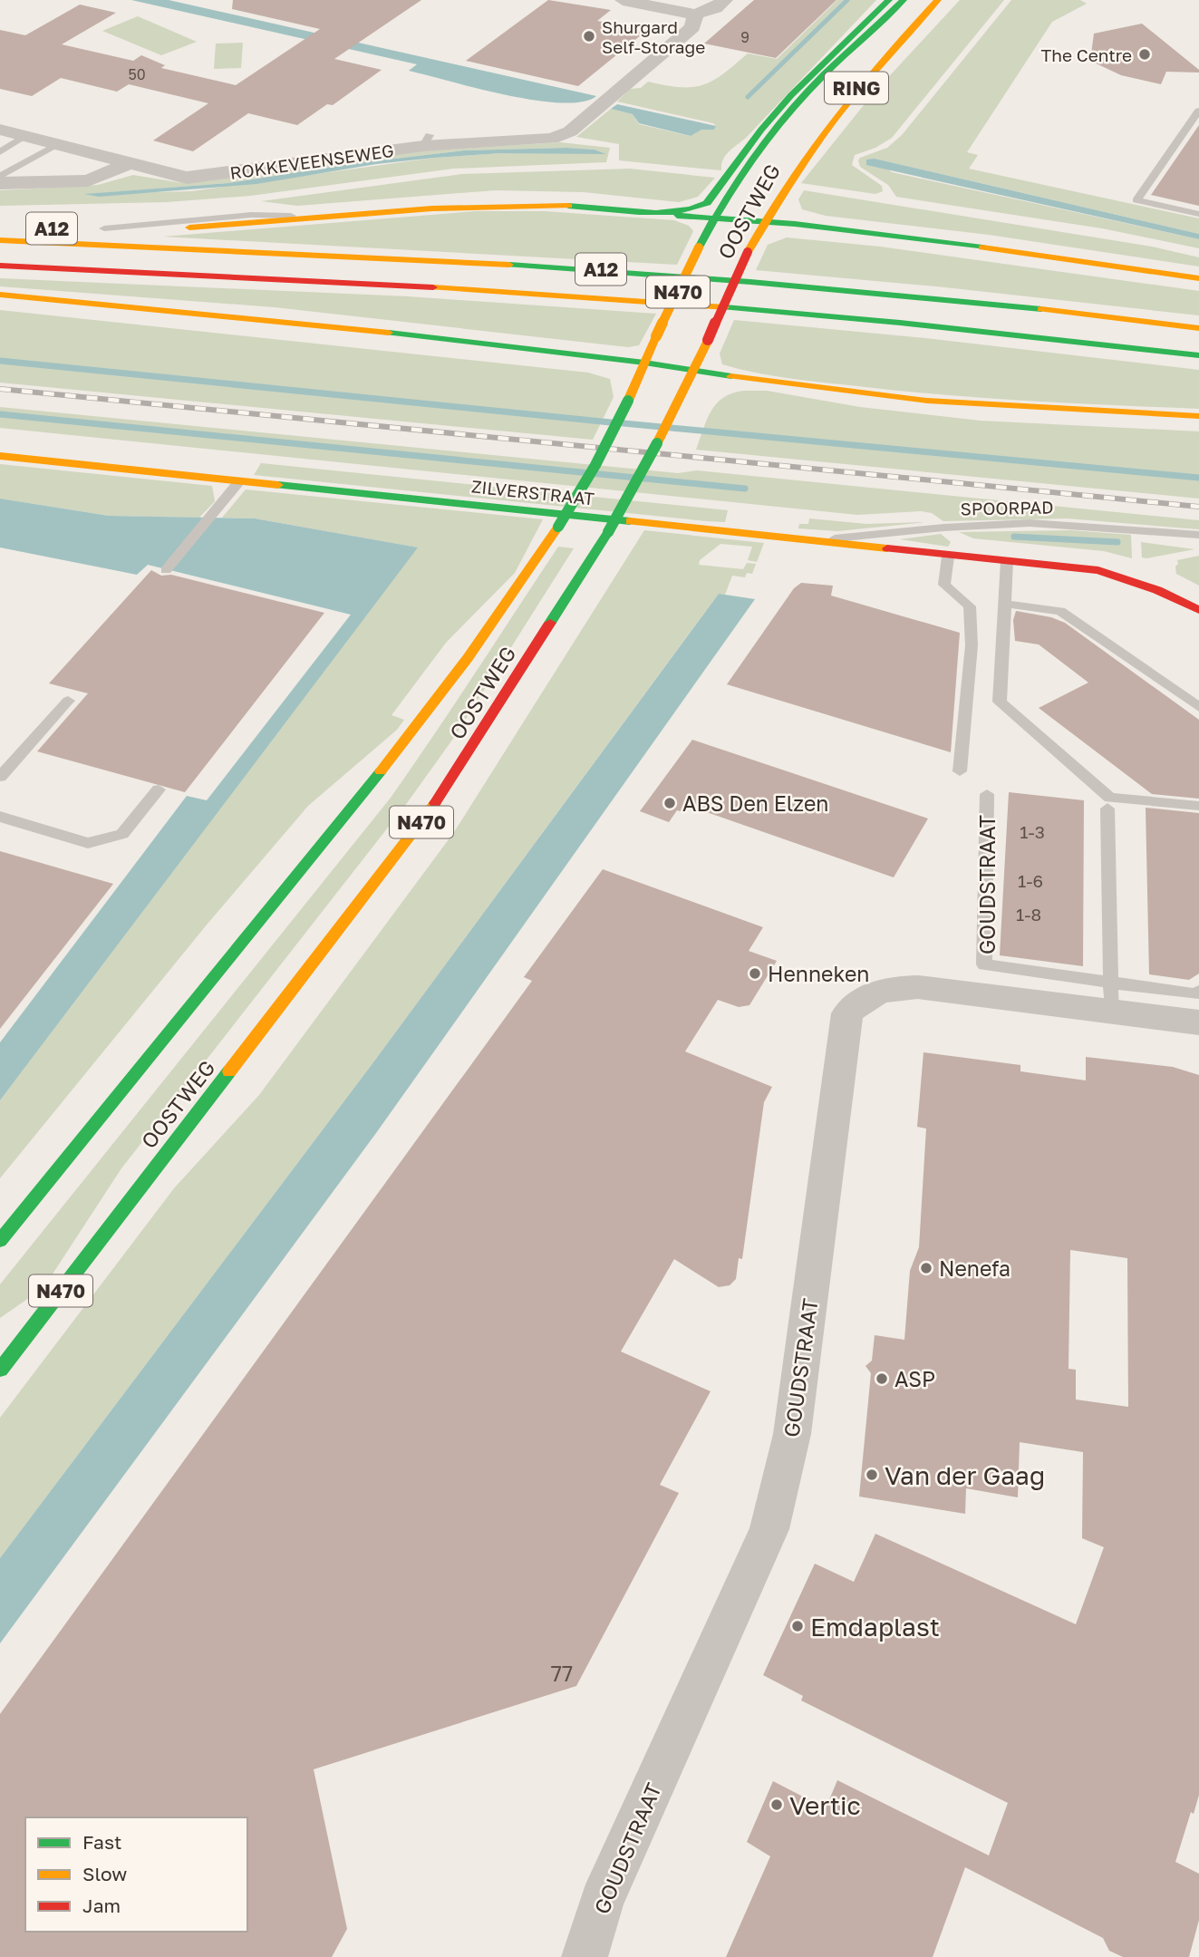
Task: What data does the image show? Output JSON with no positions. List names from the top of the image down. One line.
{"streets":{"main road":["RING","OOSTWEG","A12","N470","ZILVERSTRAAT"],"street":["ROKKEVEENSEWEG","GOUDSTRAAT"],"lane":["SPOORPAD"]},"crossings":[["OOSTWEG","A12"],["ZILVERSTRAAT","SPOORPAD"]],"places":["Shurgard Self-Storage","The Centre","ABS Den Elzen","Henneken","Nenefa","ASP","Van der Gaag","Emdaplast","Vertic"],"house_numbers":["9","50","1-3","1-6","1-8","77"],"legend":["Fast","Slow","Jam"]}
